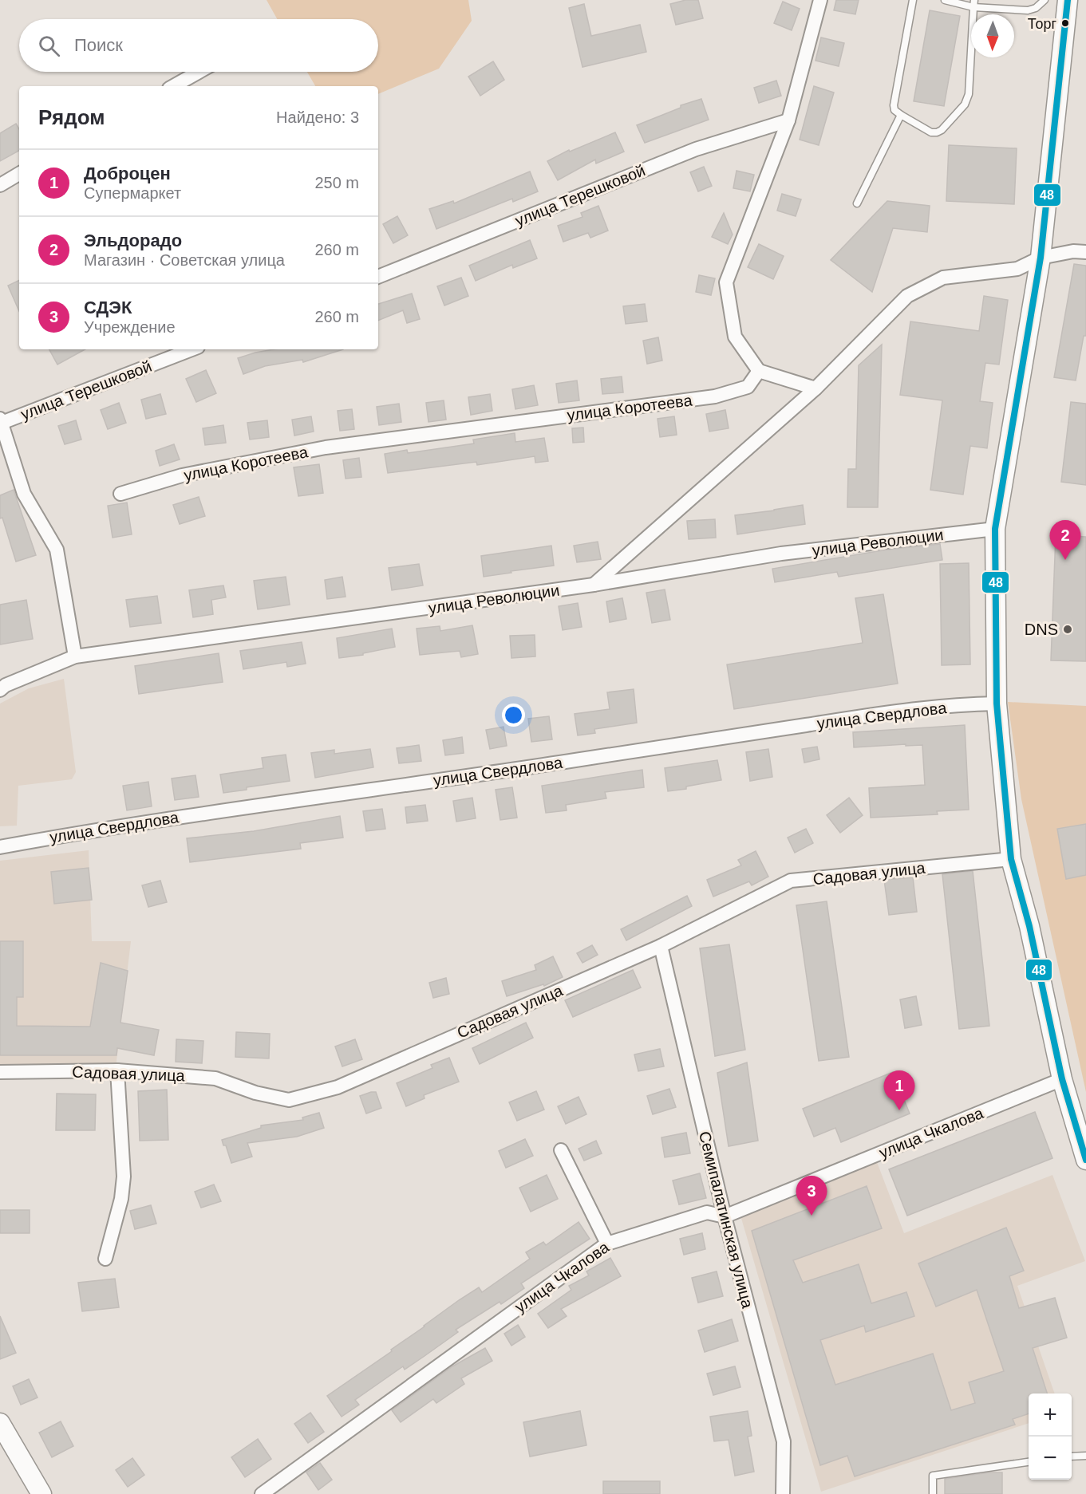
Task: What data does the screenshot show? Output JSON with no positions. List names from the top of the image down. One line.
{"streets":{"street":["улица Терешковой","улица Коротеева","улица Революции","улица Свердлова","Садовая улица","улица Чкалова","Семипалатинская улица"]},"crossings":[["улица Терешковой","улица Революции"],["Садовая улица","Семипалатинская улица"],["улица Чкалова","Семипалатинская улица"]],"places":["Торг","DNS"],"lines":["transit line 48"],"north":"bottom","page":{"search":"Поиск","heading":["Рядом","Найдено: 3"],"list":[{"mark":"1","name":"Доброцен","note":"Супермаркет","value":"250 m"},{"mark":"2","name":"Эльдорадо","note":"Магазин · Советская улица","value":"260 m"},{"mark":"3","name":"СДЭК","note":"Учреждение","value":"260 m"}],"pins":["2","1","3"],"map_buttons":["+","−"]}}
